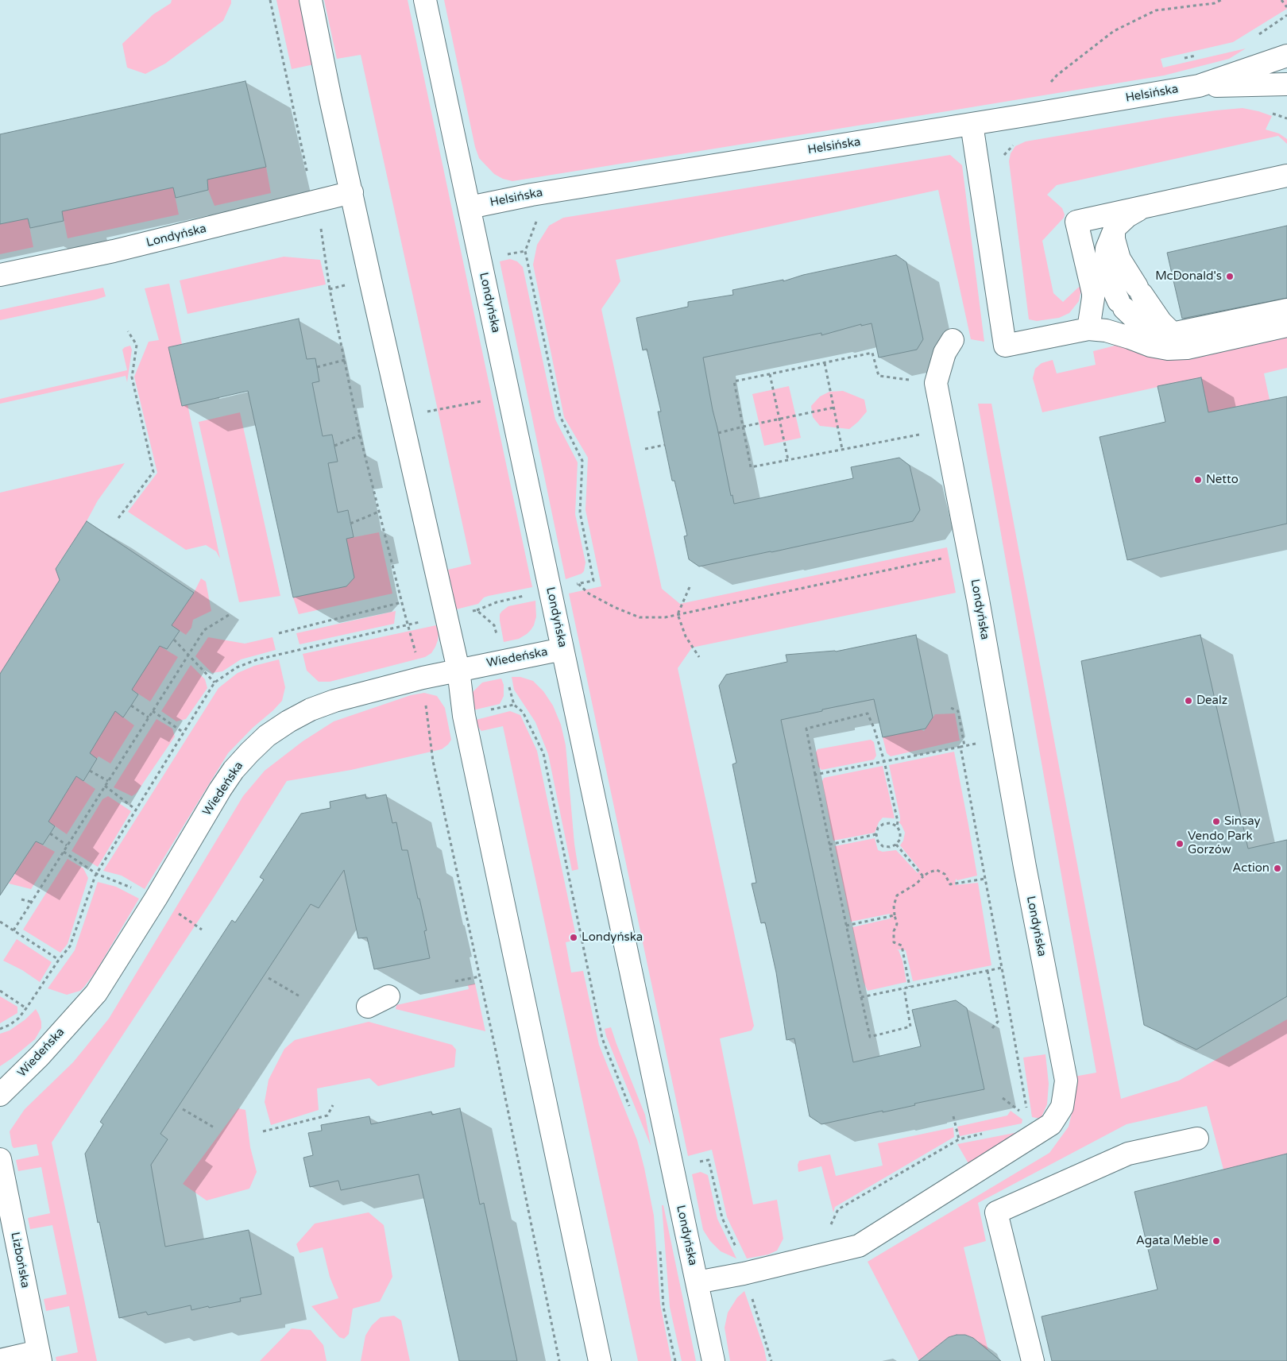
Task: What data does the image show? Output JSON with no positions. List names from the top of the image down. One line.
{"streets":{"street":["Helsińska","Londyńska","Wiedeńska","Lizbońska"]},"crossings":[["Helsińska","Londyńska"],["Londyńska","Wiedeńska"]],"places":["McDonald's","Netto","Dealz","Sinsay","Vendo Park Gorzów","Action","Londyńska","Agata Meble"]}
